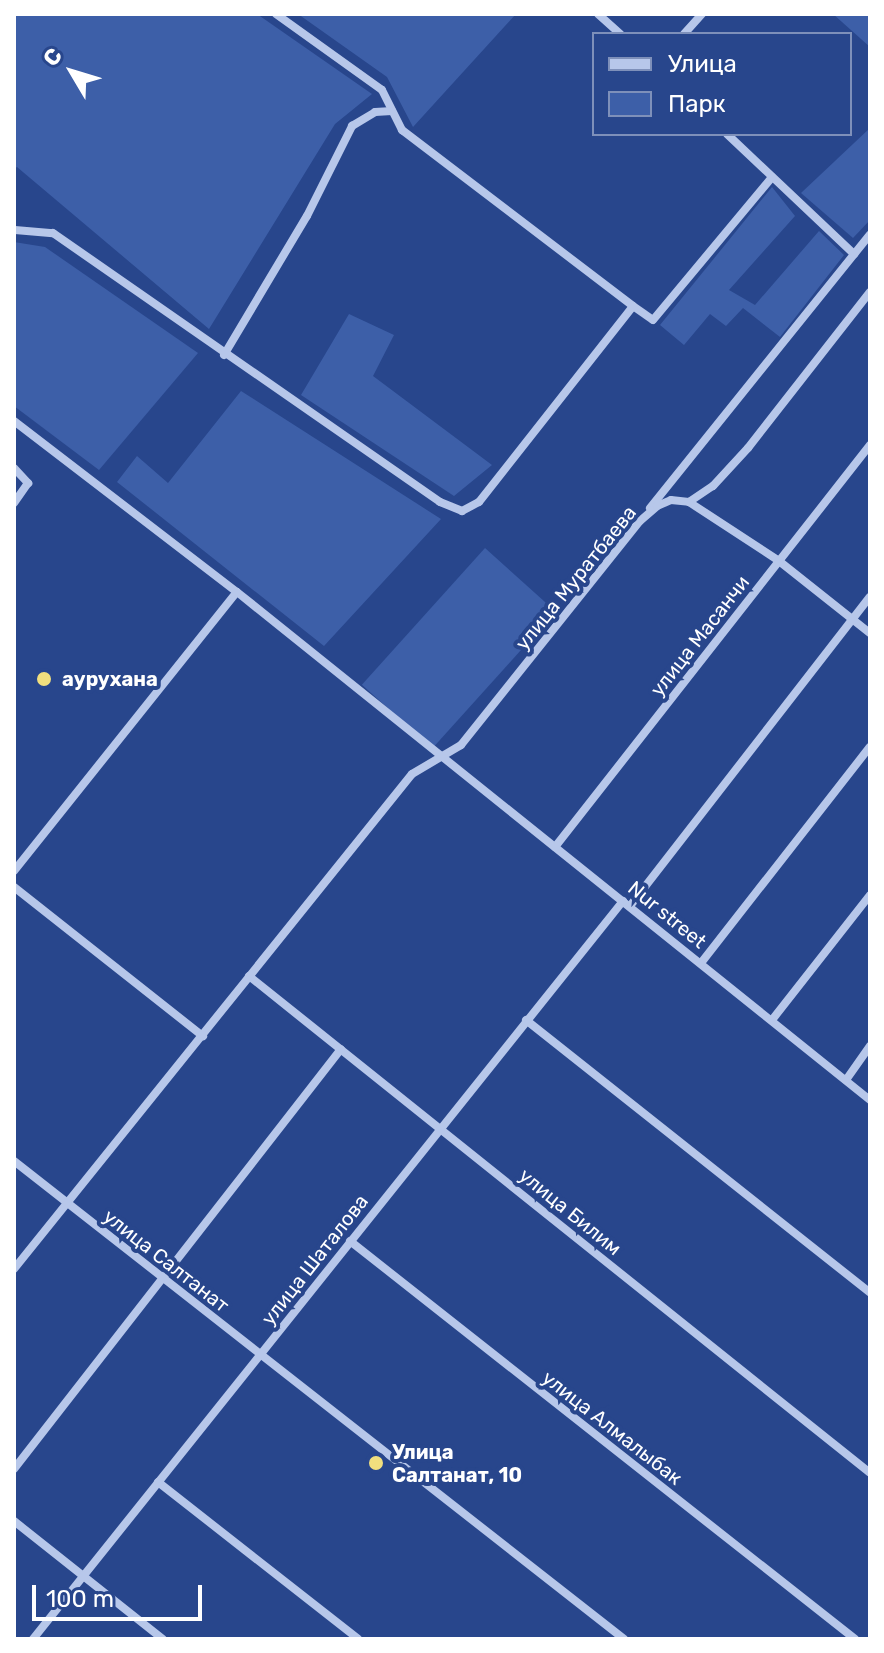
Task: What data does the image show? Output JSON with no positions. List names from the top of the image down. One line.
{"streets":{"street":["улица Муратбаева","улица Масанчи","Nur street","улица Билим","улица Шаталова","улица Салтанат","улица Алмалыбак"]},"crossings":[["улица Муратбаева","Nur street"],["улица Муратбаева","улица Билим"],["улица Муратбаева","улица Салтанат"],["улица Масанчи","Nur street"],["Nur street","улица Шаталова"],["улица Билим","улица Шаталова"],["улица Шаталова","улица Салтанат"],["улица Шаталова","улица Алмалыбак"]],"places":["аурухана","Улица Салтанат, 10"],"legend":["Улица","Парк"],"scale_bar":"100 m","north":"top left"}
